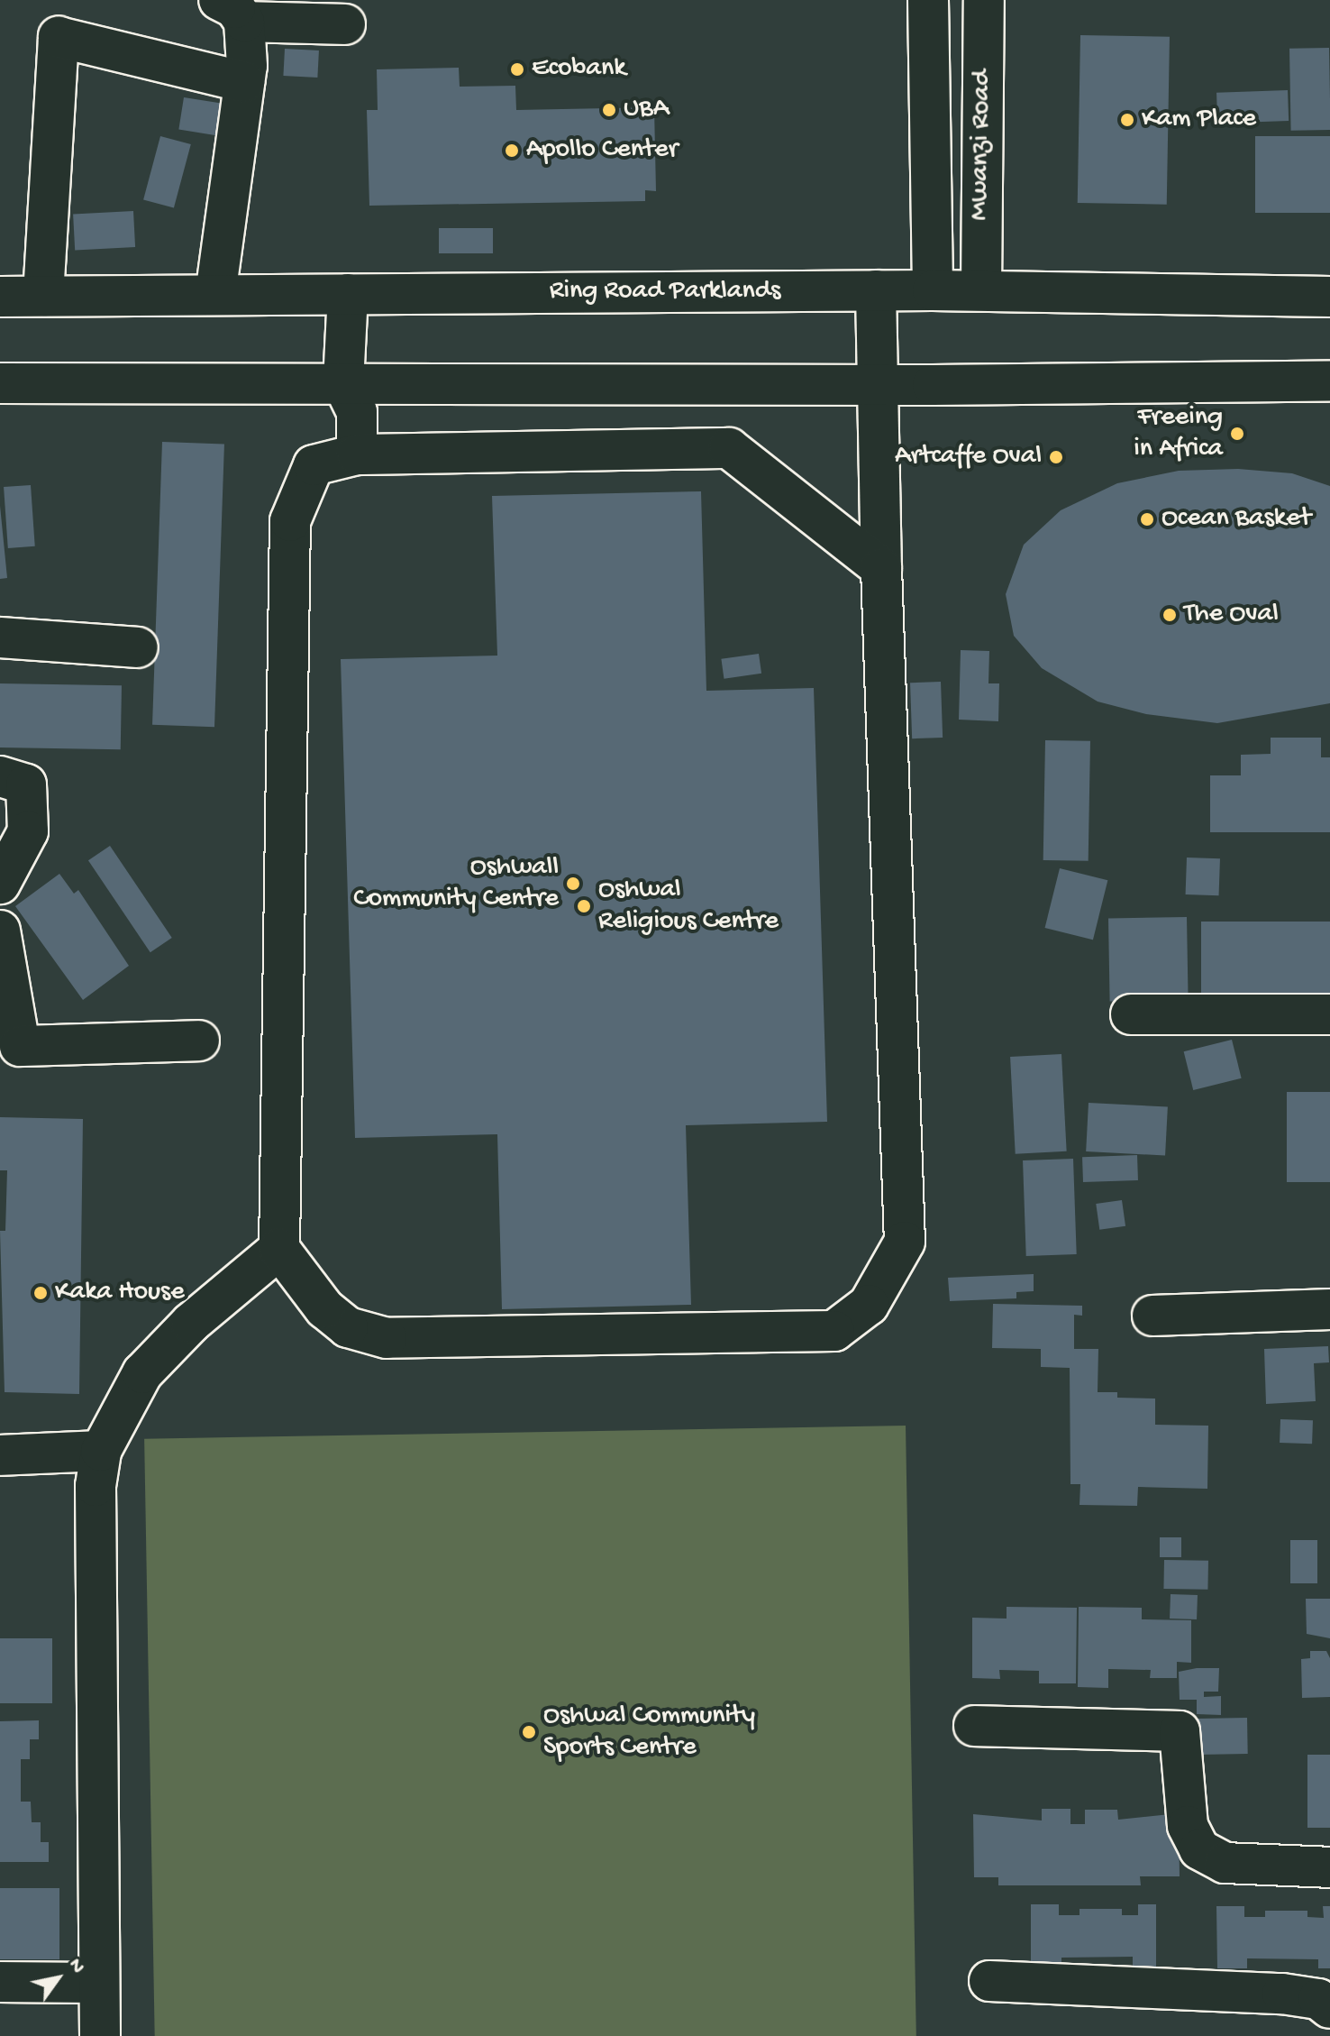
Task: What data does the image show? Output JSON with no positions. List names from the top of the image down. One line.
{"streets":{"street":["Mwanzi Road","Ring Road Parklands"]},"crossings":[["Mwanzi Road","Ring Road Parklands"]],"places":["Ecobank","UBA","Kam Place","Apollo Center","Freeing in Africa","Artcaffe Oval","Ocean Basket","The Oval","Oshwall Community Centre","Oshwal Religious Centre","Kaka House","Oshwal Community Sports Centre"],"north":"top right"}
